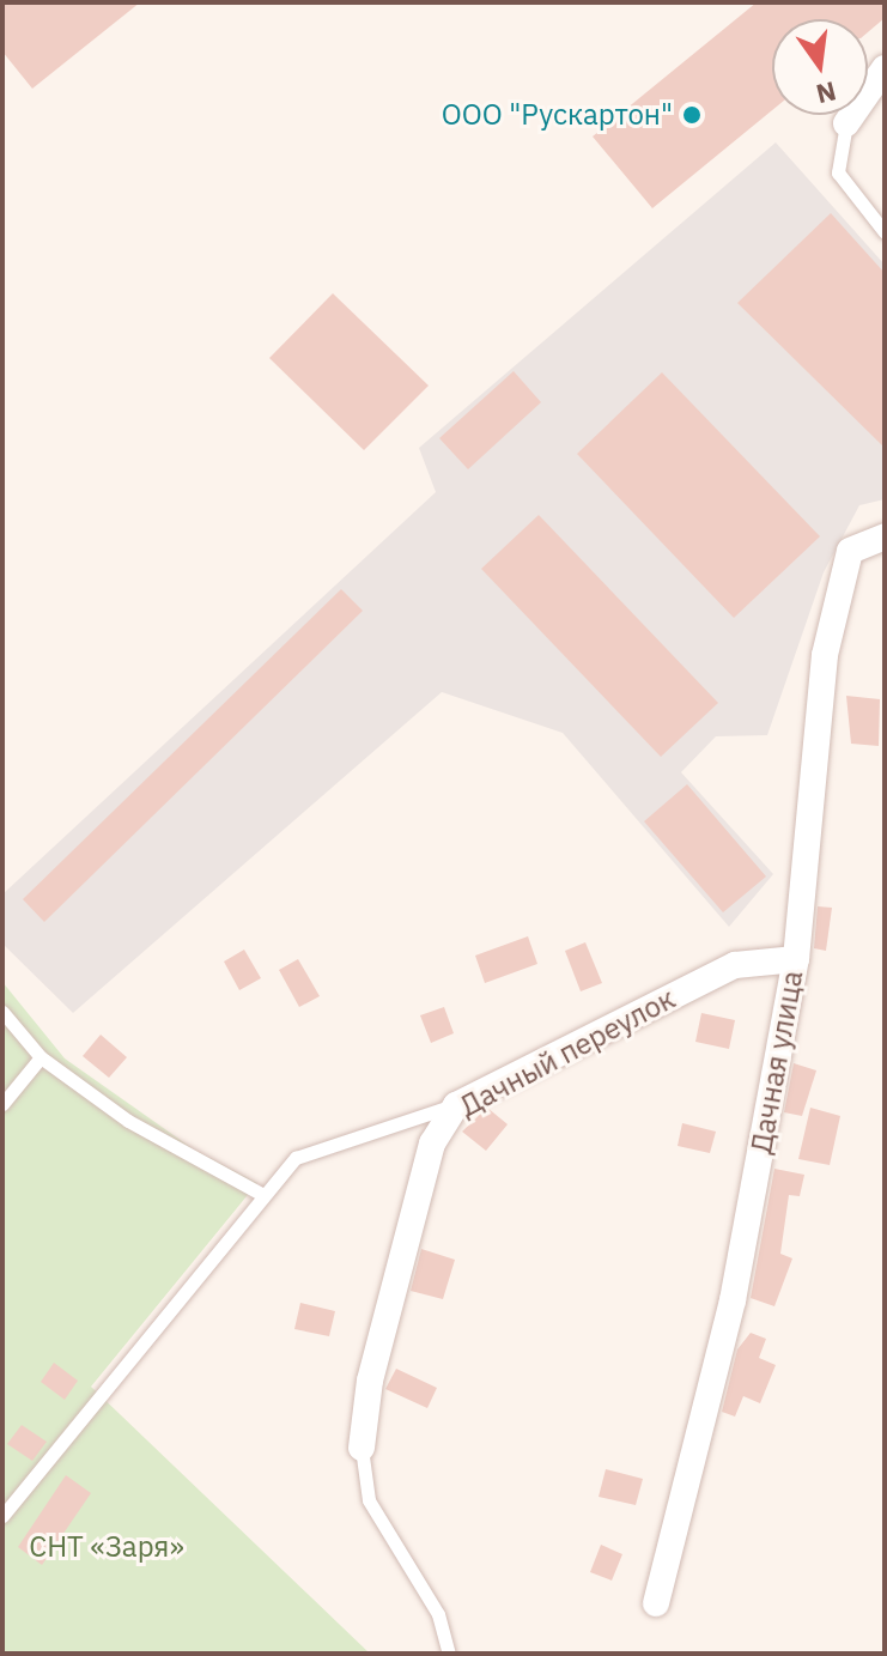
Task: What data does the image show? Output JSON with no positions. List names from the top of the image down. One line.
{"streets":{"street":["Дачный переулок","Дачная улица"]},"crossings":[["Дачный переулок","Дачная улица"]],"parks":["СНТ «Заря»"],"places":["ООО \"Рускартон\""],"north":"bottom"}
